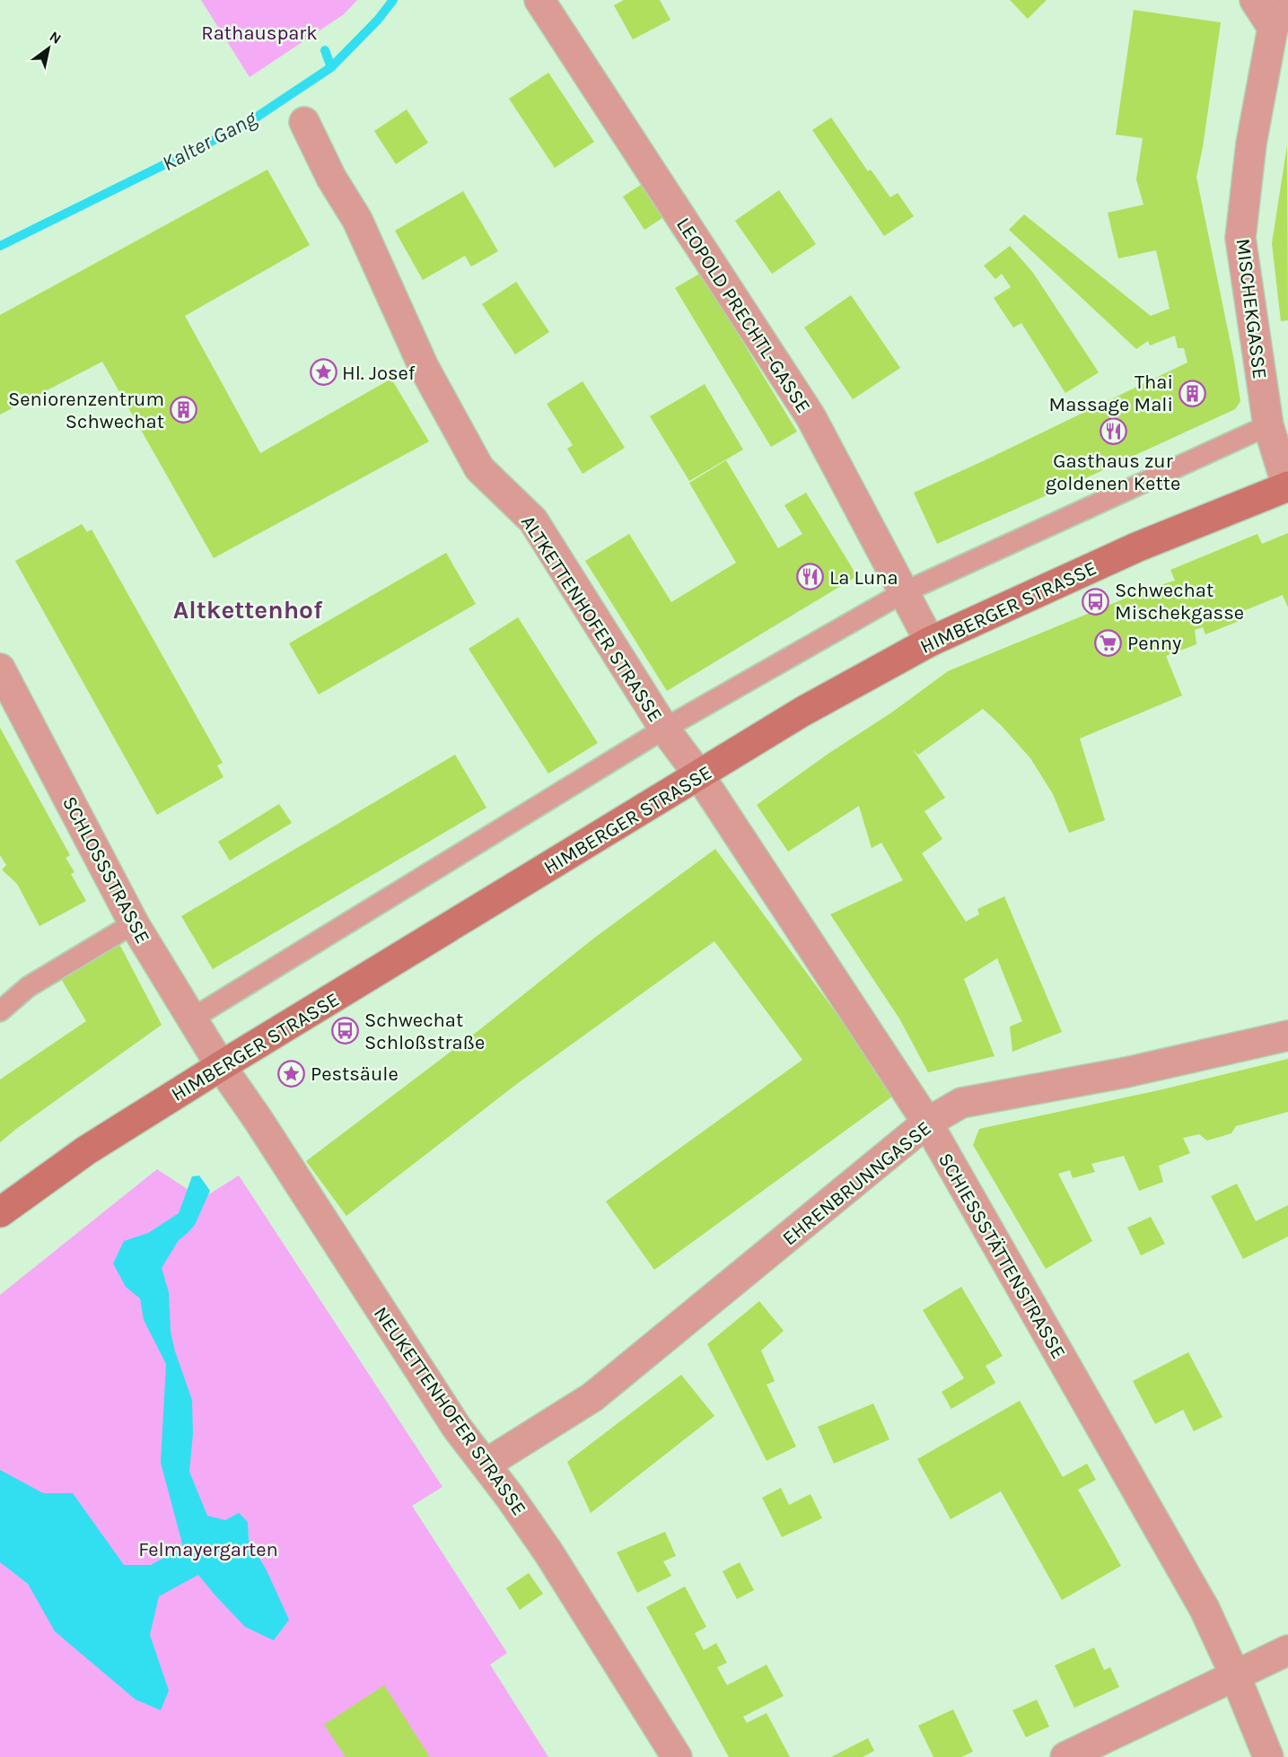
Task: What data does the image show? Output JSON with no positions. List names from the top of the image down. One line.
{"streets":{"main road":["HIMBERGER STRASSE"],"street":["MISCHEKGASSE","LEOPOLD PRECHTL-GASSE","ALTKETTENHOFER STRASSE","SCHLOSSSTRASSE","EHRENBRUNNGASSE","SCHIESSSTÄTTENSTRASSE","NEUKETTENHOFER STRASSE"]},"crossings":[["MISCHEKGASSE","HIMBERGER STRASSE"],["LEOPOLD PRECHTL-GASSE","HIMBERGER STRASSE"],["HIMBERGER STRASSE","ALTKETTENHOFER STRASSE"],["HIMBERGER STRASSE","SCHLOSSSTRASSE"],["HIMBERGER STRASSE","SCHIESSSTÄTTENSTRASSE"],["HIMBERGER STRASSE","NEUKETTENHOFER STRASSE"],["ALTKETTENHOFER STRASSE","SCHIESSSTÄTTENSTRASSE"],["SCHLOSSSTRASSE","NEUKETTENHOFER STRASSE"],["EHRENBRUNNGASSE","SCHIESSSTÄTTENSTRASSE"],["EHRENBRUNNGASSE","NEUKETTENHOFER STRASSE"]],"districts":["Altkettenhof"],"water":["Kalter Gang"],"parks":["Rathauspark","Felmayergarten"],"places":{"place":["Hl. Josef","Pestsäule"],"building":["Thai Massage Mali","Seniorenzentrum Schwechat"],"restaurant":["Gasthaus zur goldenen Kette","La Luna"],"bus stop":["Schwechat Mischekgasse","Schwechat Schloßstraße"],"supermarket":["Penny"]},"north":"top right"}
